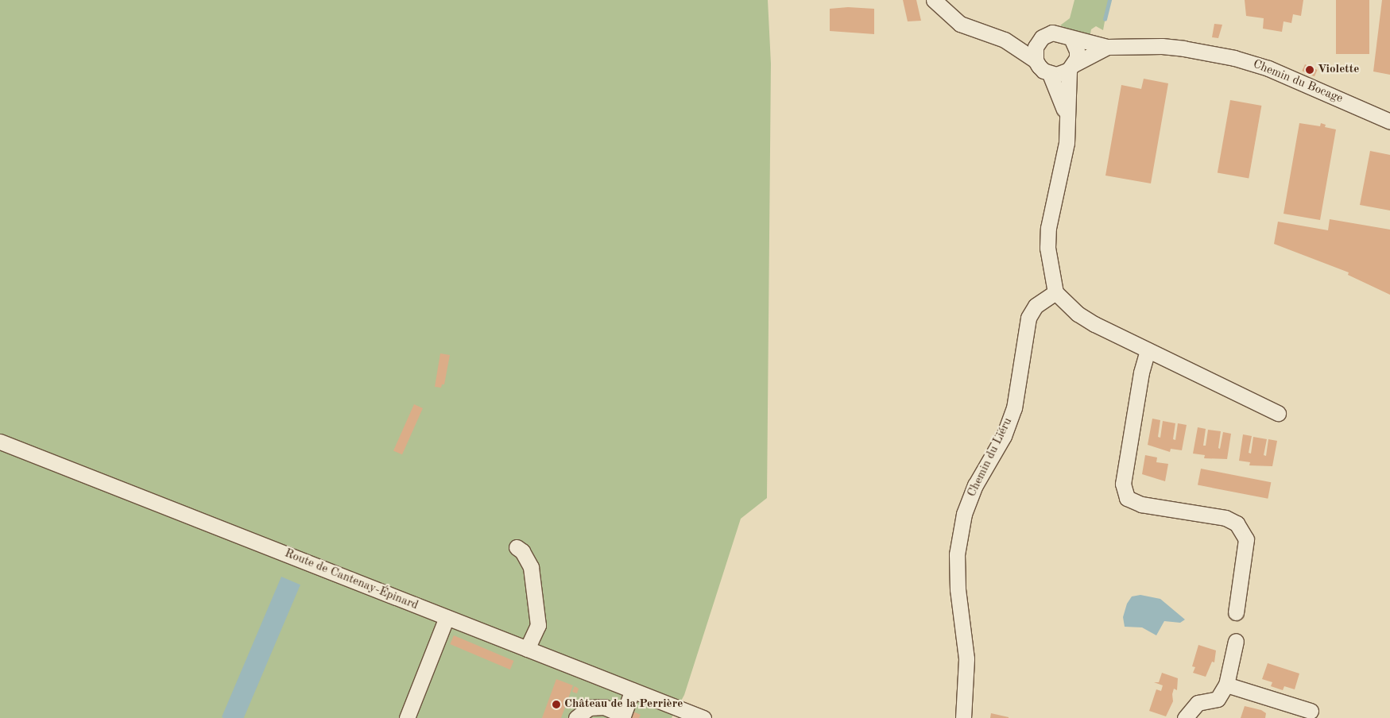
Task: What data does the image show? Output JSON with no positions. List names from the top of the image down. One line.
{"streets":{"street":["Chemin du Bocage","Chemin du Liéru","Route de Cantenay-Épinard"]},"places":["Violette","Château de la Perrière"]}
